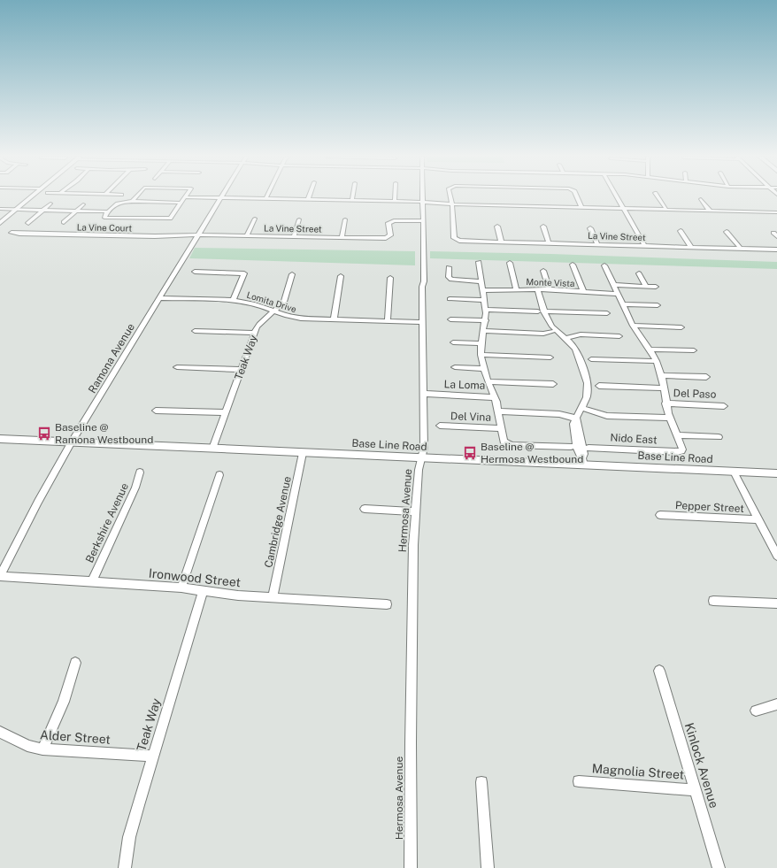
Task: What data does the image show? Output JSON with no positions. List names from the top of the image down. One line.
{"streets":{"main road":["Base Line Road"],"street":["La Vine Court","La Vine Street","Monte Vista","Lomita Drive","Teak Way","Ramona Avenue","La Loma","Del Paso","Del Vina","Nido East","Pepper Street","Hermosa Avenue","Cambridge Avenue","Berkshire Avenue","Ironwood Street","Alder Street","Kinlock Avenue","Magnolia Street"]},"crossings":[["La Vine Court","La Vine Street"],["La Vine Court","Ramona Avenue"],["La Vine Street","Ramona Avenue"],["La Vine Street","Hermosa Avenue"],["Lomita Drive","Teak Way"],["Lomita Drive","Ramona Avenue"],["Lomita Drive","Hermosa Avenue"],["Teak Way","Base Line Road"],["Teak Way","Ironwood Street"],["Teak Way","Alder Street"],["Ramona Avenue","Base Line Road"],["Ramona Avenue","Ironwood Street"],["La Loma","Hermosa Avenue"],["Base Line Road","Hermosa Avenue"],["Base Line Road","Cambridge Avenue"],["Cambridge Avenue","Ironwood Street"],["Berkshire Avenue","Ironwood Street"],["Kinlock Avenue","Magnolia Street"]],"places":{"bus stop":["Baseline @ Ramona Westbound","Baseline @ Hermosa Westbound"]}}
